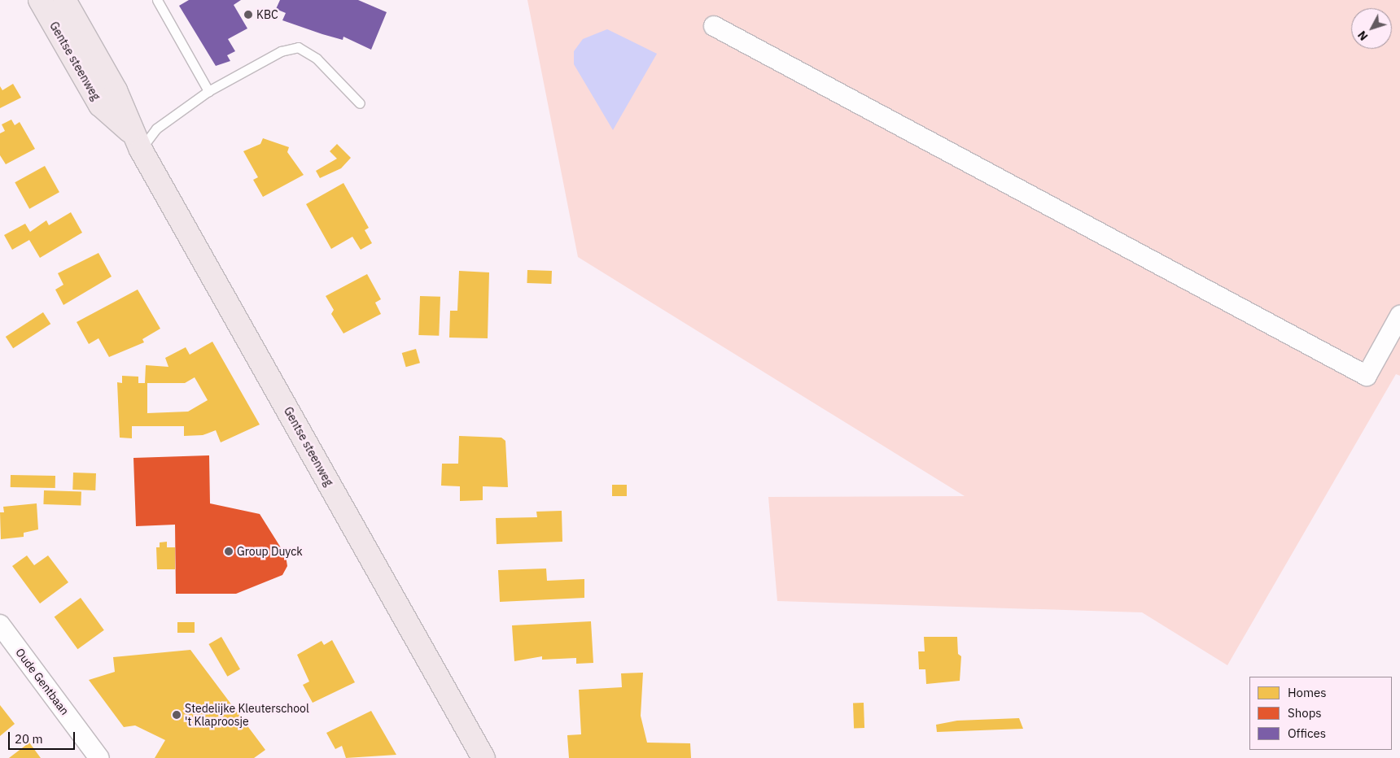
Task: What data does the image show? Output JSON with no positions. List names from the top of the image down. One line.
{"streets":{"main road":["Gentse steenweg"],"street":["Oude Gentbaan"]},"places":["KBC","Group Duyck","Stedelijke Kleuterschool 't Klaproosje"],"legend":["Homes","Shops","Offices"],"scale_bar":"20 m","north":"bottom left"}
